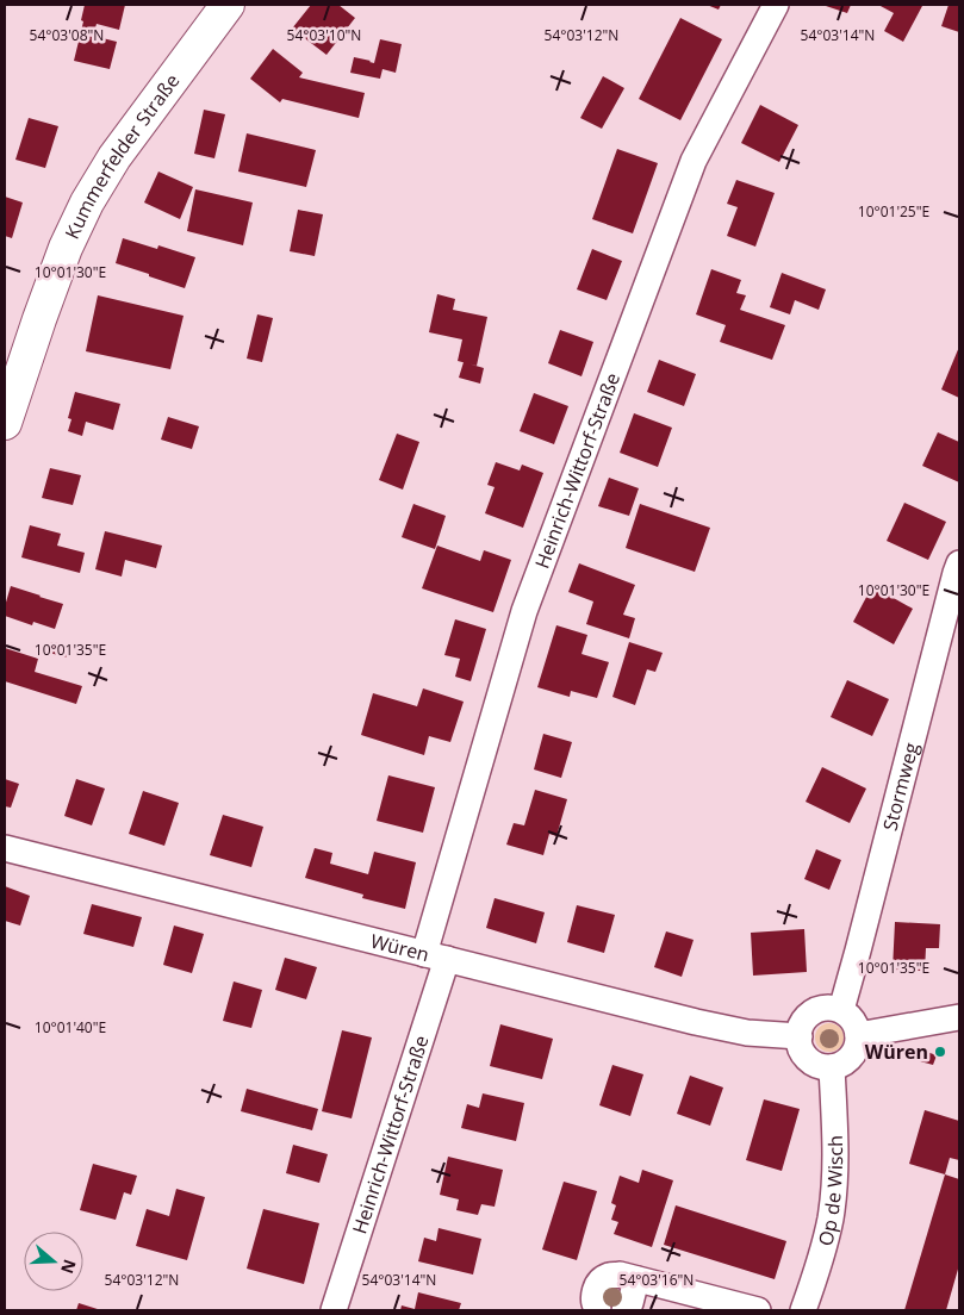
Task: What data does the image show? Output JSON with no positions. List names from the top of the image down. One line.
{"streets":{"street":["Kummerfelder Straße","Heinrich-Wittorf-Straße","Stormweg","Würen","Op de Wisch"]},"crossings":[["Heinrich-Wittorf-Straße","Würen"],["Stormweg","Würen"],["Stormweg","Op de Wisch"],["Würen","Op de Wisch"]],"places":["Würen"],"north":"right","coordinates":["54°03'08\"N","54°03'10\"N","54°03'12\"N","54°03'14\"N","10°01'25\"E","10°01'30\"E","10°01'35\"E","10°01'40\"E","54°03'16\"N"]}
